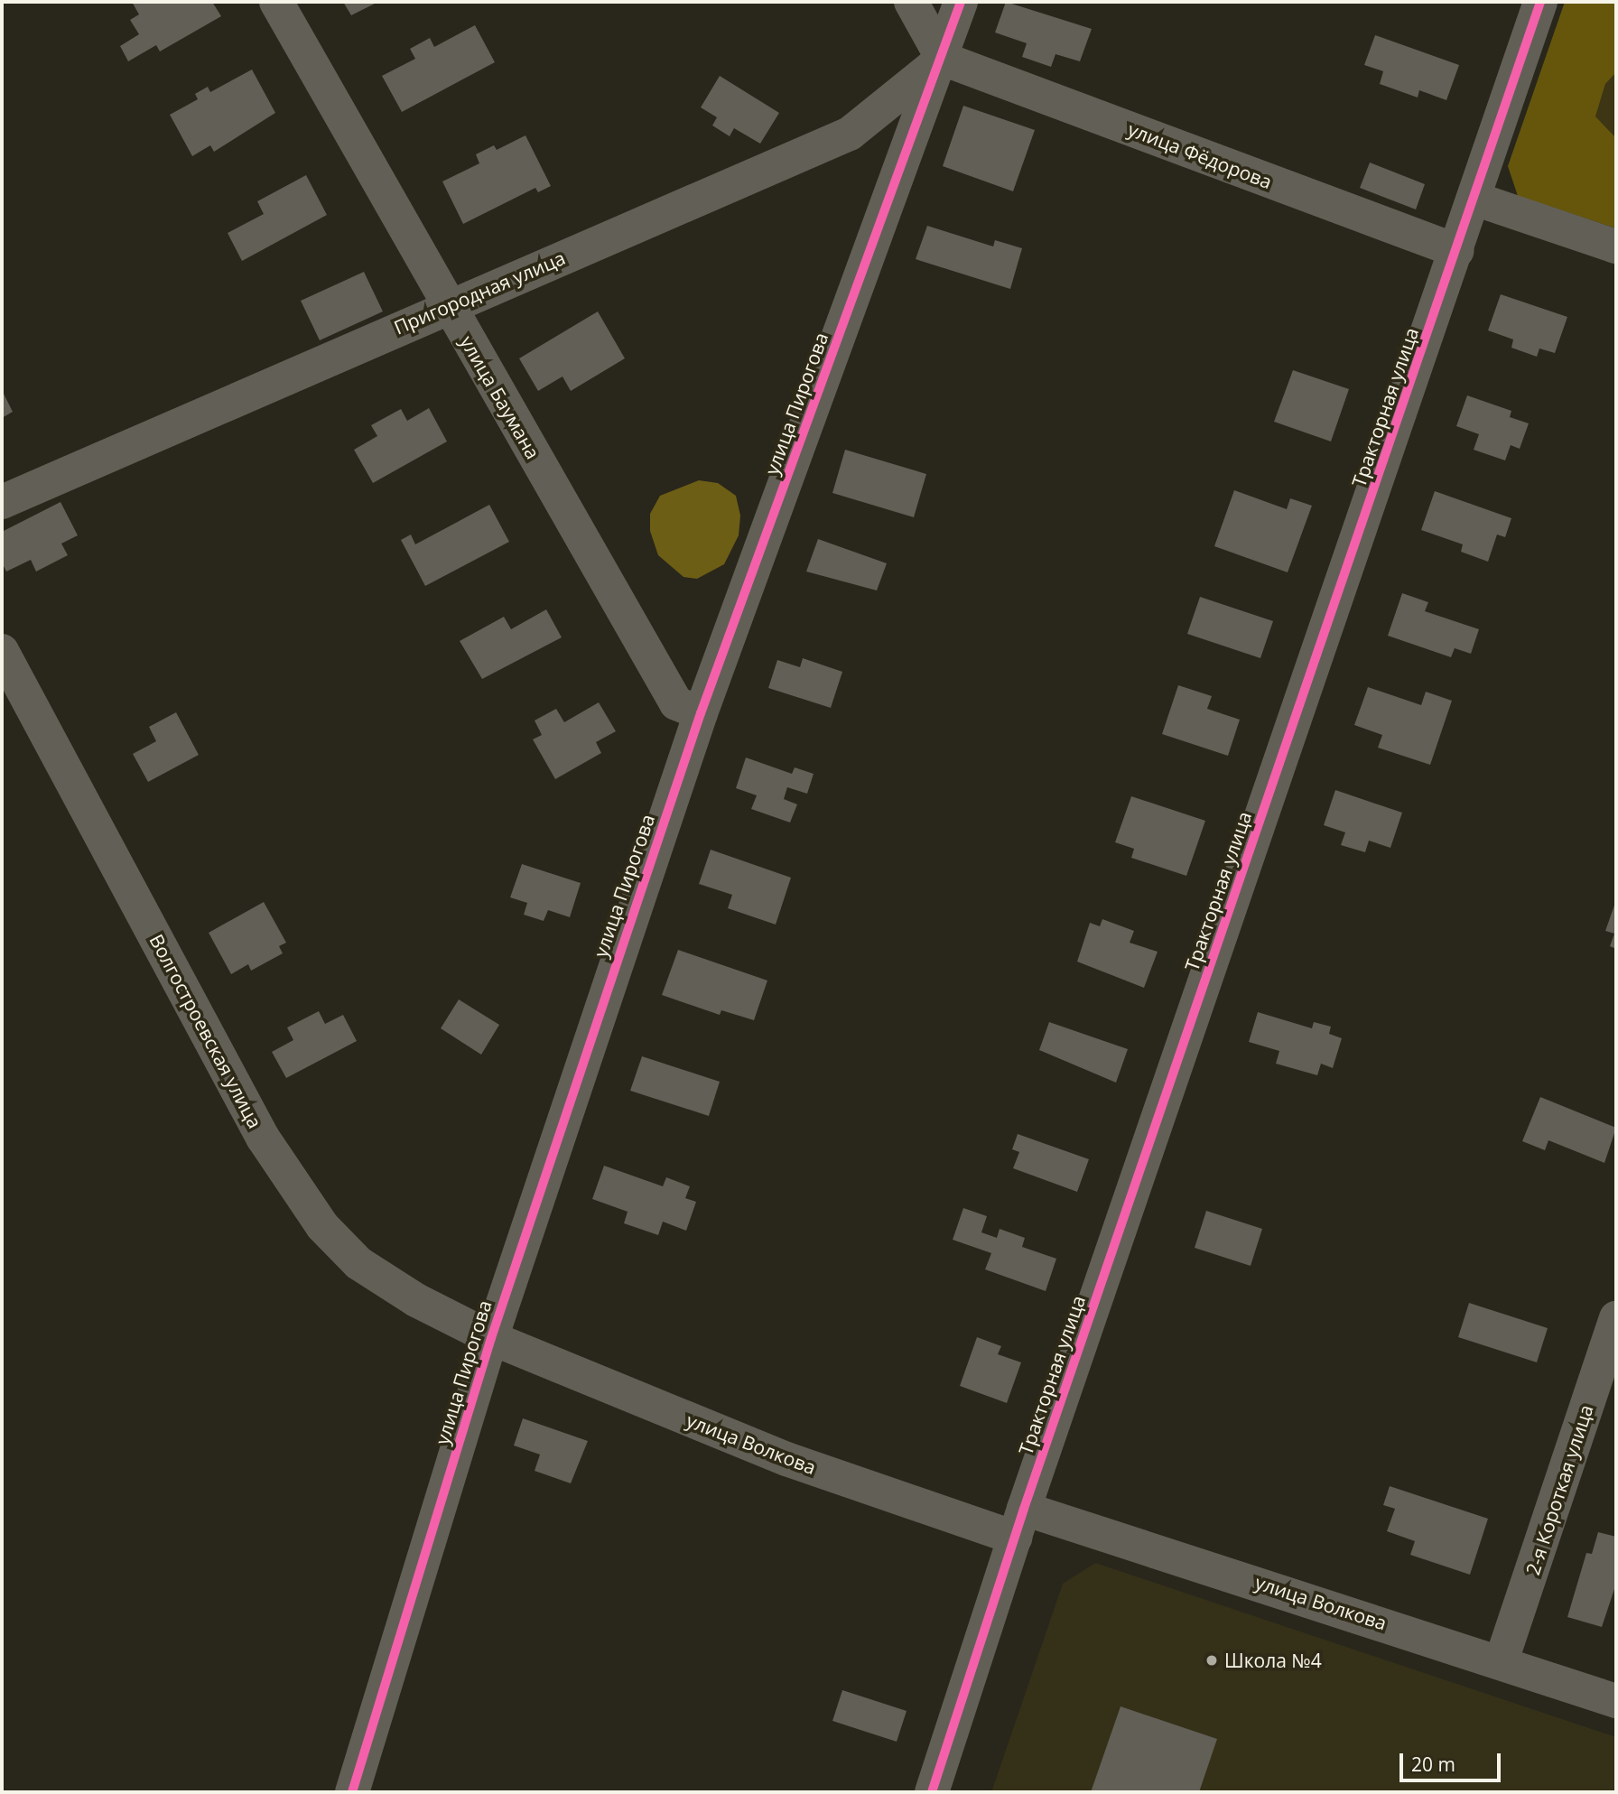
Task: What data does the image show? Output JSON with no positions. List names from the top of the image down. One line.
{"streets":{"street":["улица Фёдорова","Пригородная улица","улица Баумана","улица Пирогова","Тракторная улица","Волгостроевская улица","улица Волкова","2-я Короткая улица"]},"crossings":[["улица Фёдорова","Пригородная улица"],["улица Фёдорова","улица Пирогова"],["улица Фёдорова","Тракторная улица"],["Пригородная улица","улица Баумана"],["Пригородная улица","улица Пирогова"],["улица Баумана","улица Пирогова"],["улица Пирогова","Волгостроевская улица"],["улица Пирогова","улица Волкова"],["Тракторная улица","улица Волкова"],["Волгостроевская улица","улица Волкова"],["улица Волкова","2-я Короткая улица"]],"places":["Школа №4"],"scale_bar":"20 m"}
